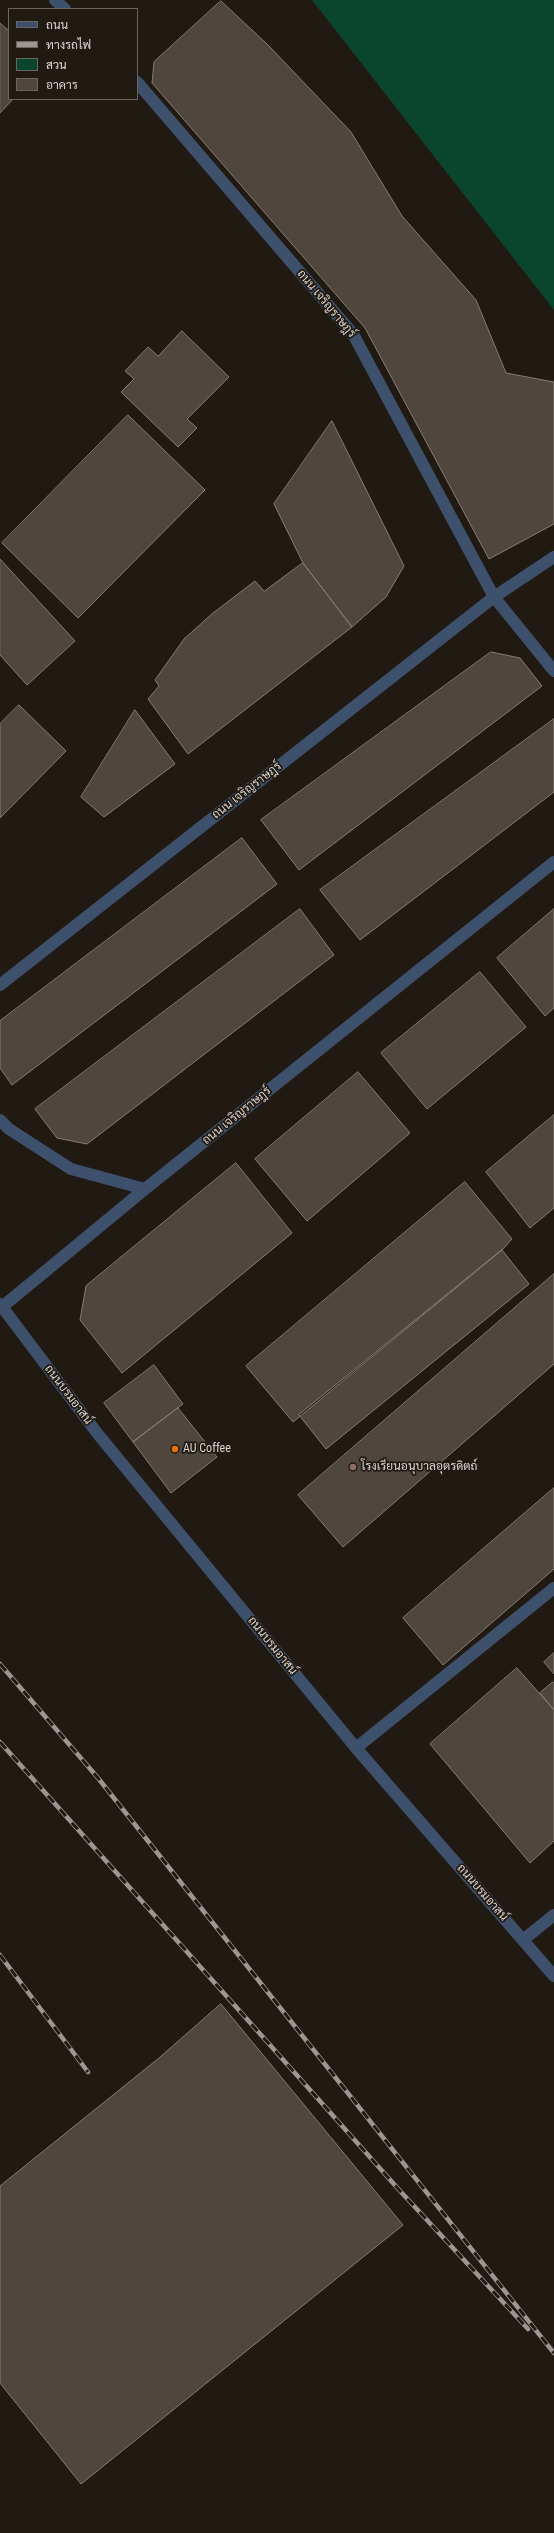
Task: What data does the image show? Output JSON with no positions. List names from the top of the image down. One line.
{"streets":{"street":["ถนน เจริญราษฎร์","ถนนบรมอาสน์"]},"crossings":[["ถนน เจริญราษฎร์","ถนนบรมอาสน์"]],"places":["AU Coffee","โรงเรียนอนุบาลอุตรดิตถ์"],"legend":["ถนน","ทางรถไฟ","สวน","อาคาร"]}
